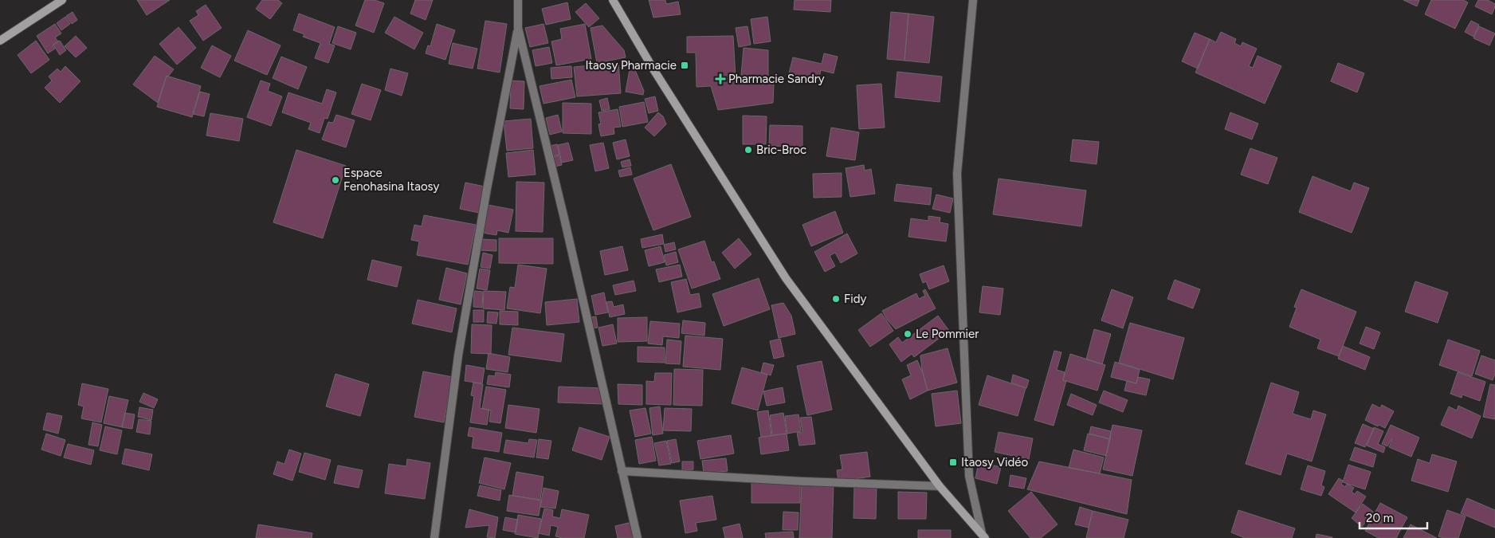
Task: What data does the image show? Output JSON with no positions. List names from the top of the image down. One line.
{"places":{"transit":["Itaosy Pharmacie","Itaosy Vidéo"],"health":["Pharmacie Sandry"],"other":["Bric-Broc","Espace Fenohasina Itaosy","Fidy","Le Pommier"]},"scale_bar":"20 m"}
